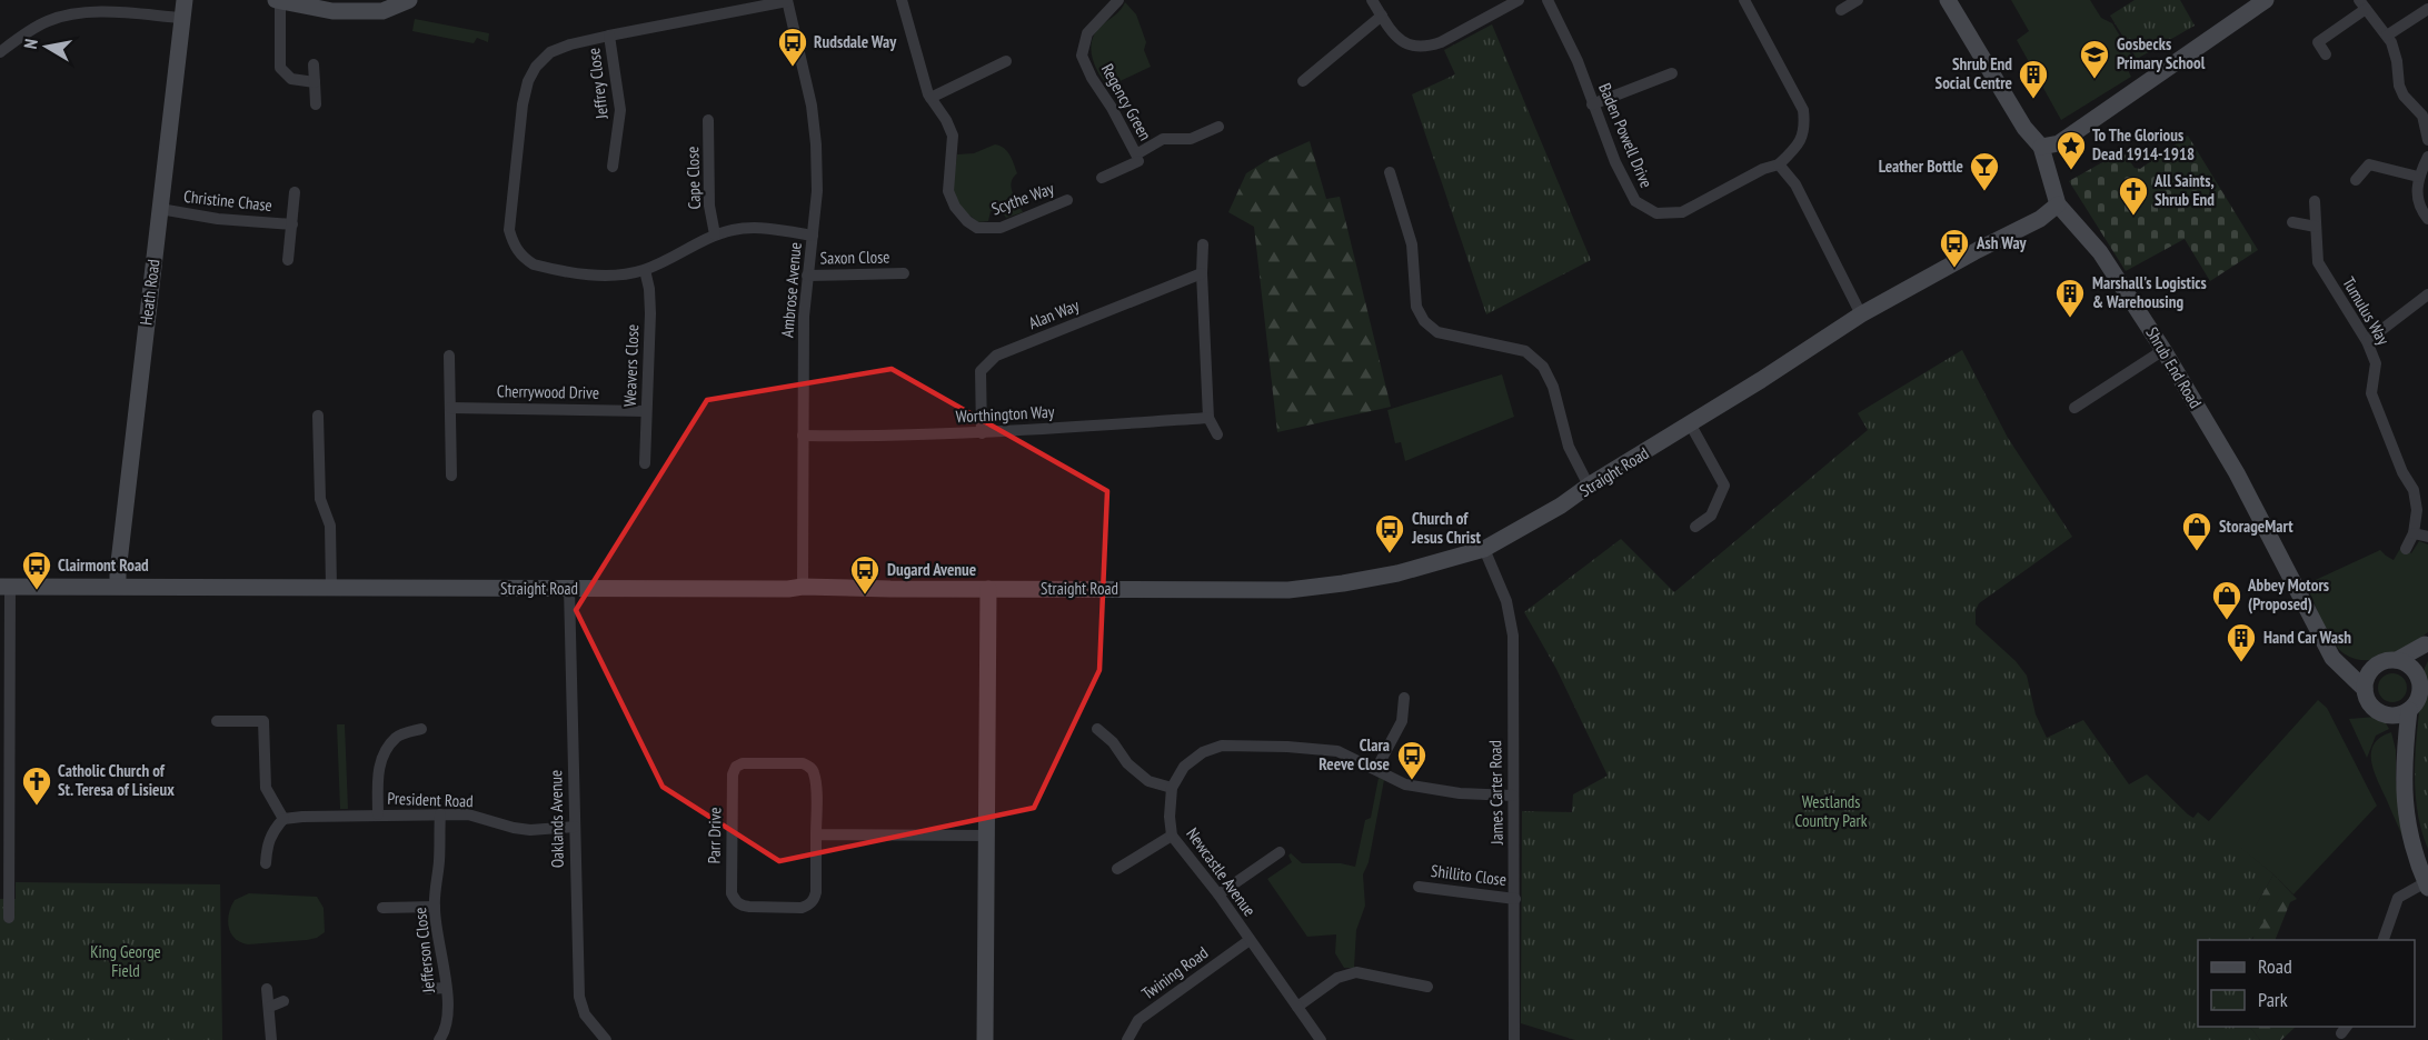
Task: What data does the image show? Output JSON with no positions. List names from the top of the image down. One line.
{"streets":{"street":["Jeffrey Close","Regency Green","Baden Powell Drive","Cape Close","Scythe Way","Christine Chase","Saxon Close","Ambrose Avenue","Heath Road","Tumulus Way","Alan Way","Weavers Close","Shrub End Road","Cherrywood Drive","Worthington Way","Straight Road","James Carter Road","President Road","Oaklands Avenue","Parr Drive","Newcastle Avenue","Shillito Close","Jefferson Close","Twining Road"]},"crossings":[["Christine Chase","Heath Road"],["Saxon Close","Ambrose Avenue"],["Ambrose Avenue","Worthington Way"],["Ambrose Avenue","Straight Road"],["Heath Road","Straight Road"],["Alan Way","Worthington Way"],["Weavers Close","Cherrywood Drive"],["Shrub End Road","Straight Road"],["Straight Road","James Carter Road"],["Straight Road","Oaklands Avenue"],["James Carter Road","Shillito Close"],["President Road","Oaklands Avenue"],["President Road","Jefferson Close"],["Newcastle Avenue","Twining Road"]],"parks":["Westlands Country Park","King George Field"],"places":{"bus stop":["Rudsdale Way","Ash Way","Church of Jesus Christ","Clairmont Road","Dugard Avenue","Clara Reeve Close"],"school or university":["Gosbecks Primary School"],"building":["Shrub End Social Centre","Marshall's Logistics & Warehousing","Hand Car Wash"],"place":["To The Glorious Dead 1914-1918"],"bar":["Leather Bottle"],"church":["All Saints, Shrub End","Catholic Church of St. Teresa of Lisieux"],"shop":["StorageMart","Abbey Motors (Proposed)"]},"legend":["Road","Park"],"north":"left"}
